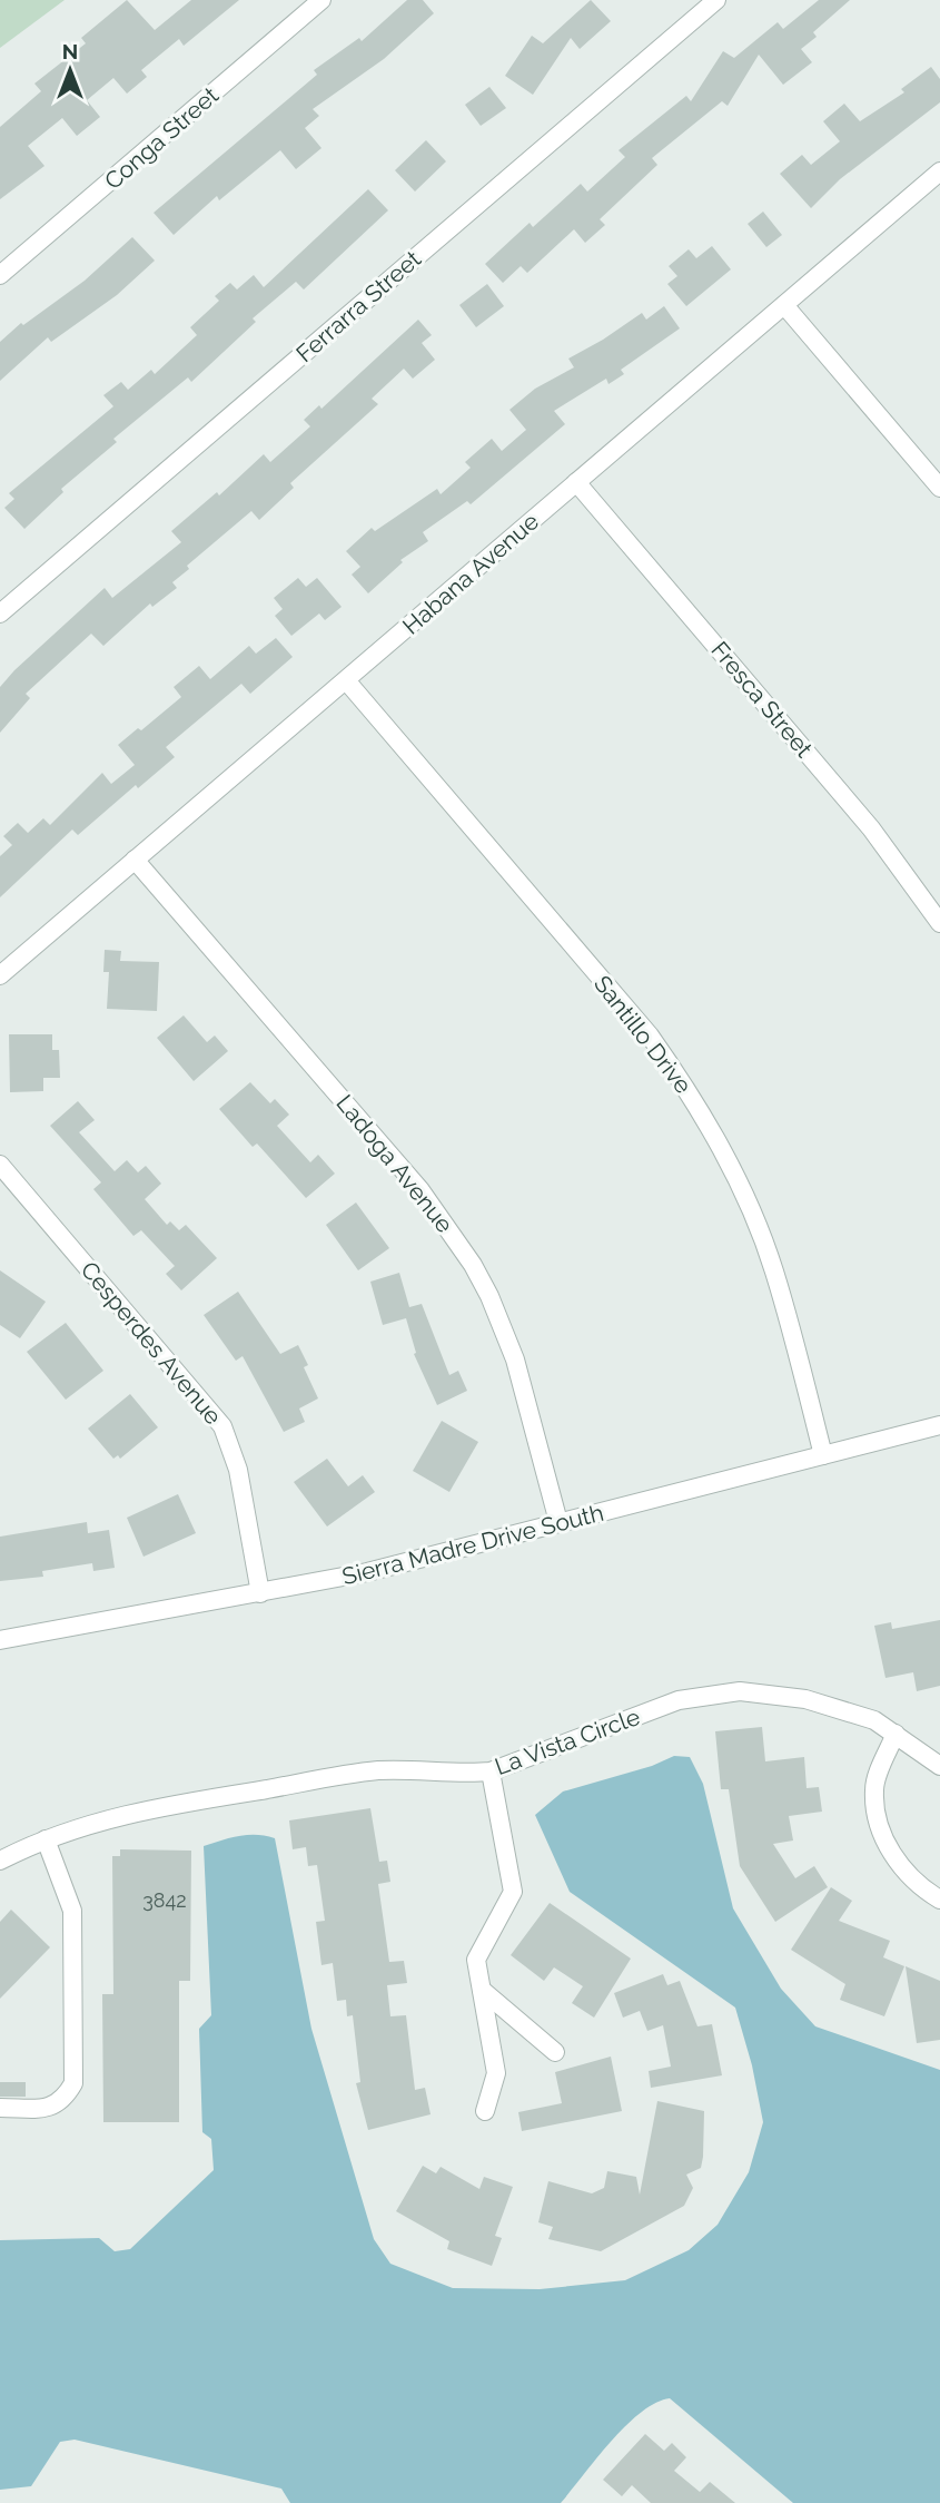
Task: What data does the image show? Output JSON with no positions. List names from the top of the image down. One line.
{"streets":{"street":["Conga Street","Ferrarra Street","Habana Avenue","Fresca Street","Santillo Drive","Ladoga Avenue","Cesperdes Avenue","Sierra Madre Drive South","La Vista Circle"]},"crossings":[["Habana Avenue","Fresca Street"],["Habana Avenue","Santillo Drive"],["Habana Avenue","Ladoga Avenue"],["Santillo Drive","Sierra Madre Drive South"],["Ladoga Avenue","Sierra Madre Drive South"],["Cesperdes Avenue","Sierra Madre Drive South"]],"house_numbers":["3842"],"north":"top"}
